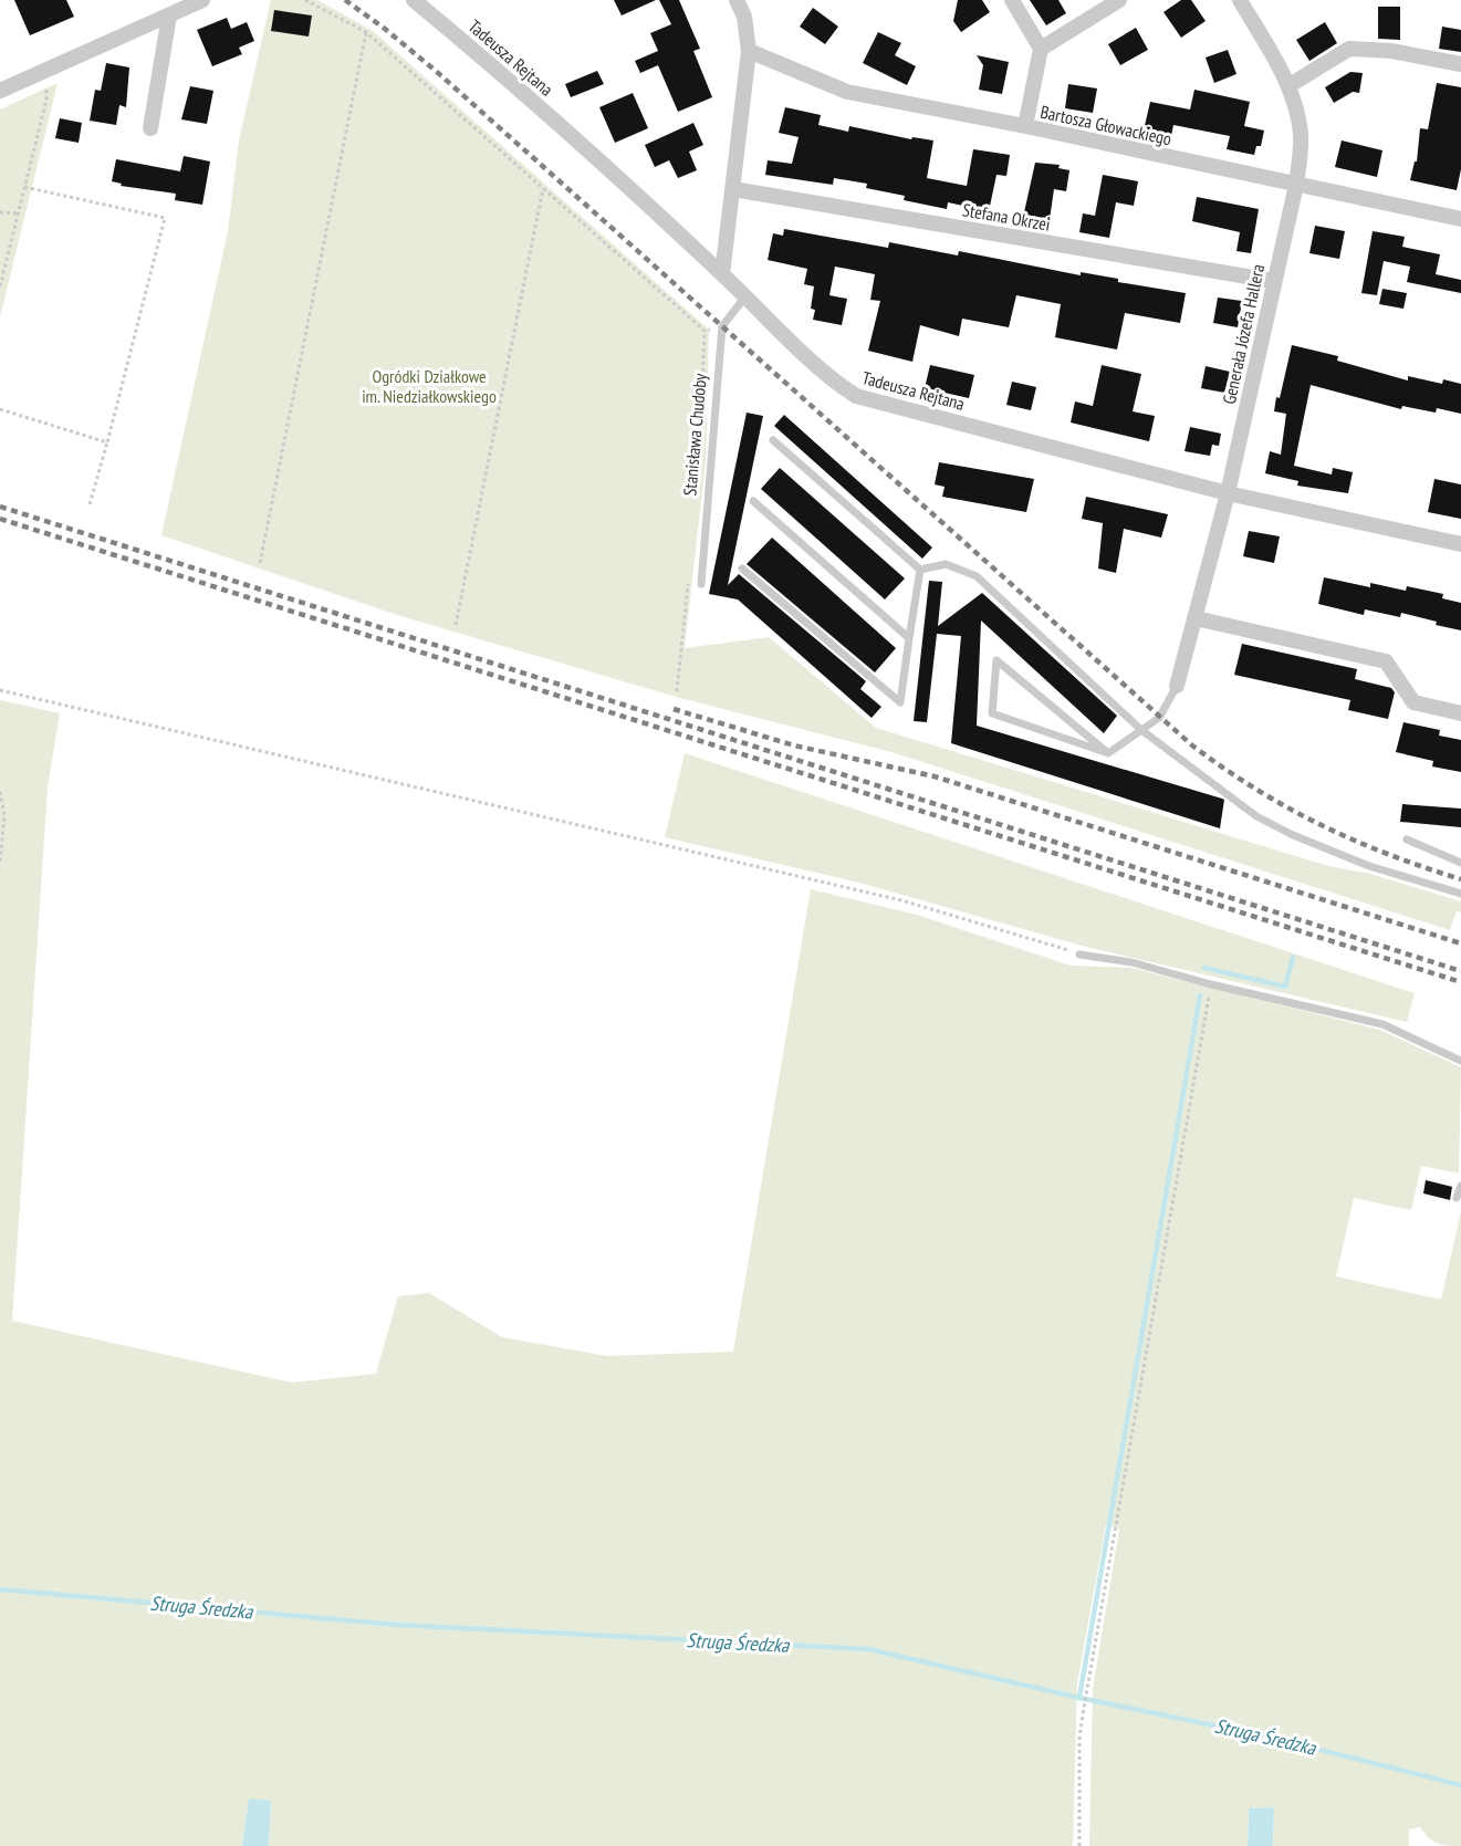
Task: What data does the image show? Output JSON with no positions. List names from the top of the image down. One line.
{"streets":{"street":["Tadeusza Rejtana","Bartosza Głowackiego","Stefana Okrzei","Generała Józefa Hallera"],"lane":["Stanisława Chudoby"]},"crossings":[["Tadeusza Rejtana","Generała Józefa Hallera"],["Bartosza Głowackiego","Generała Józefa Hallera"],["Stefana Okrzei","Generała Józefa Hallera"]],"water":["Struga Średzka"],"parks":["Ogródki Działkowe im. Niedziałkowskiego"]}
